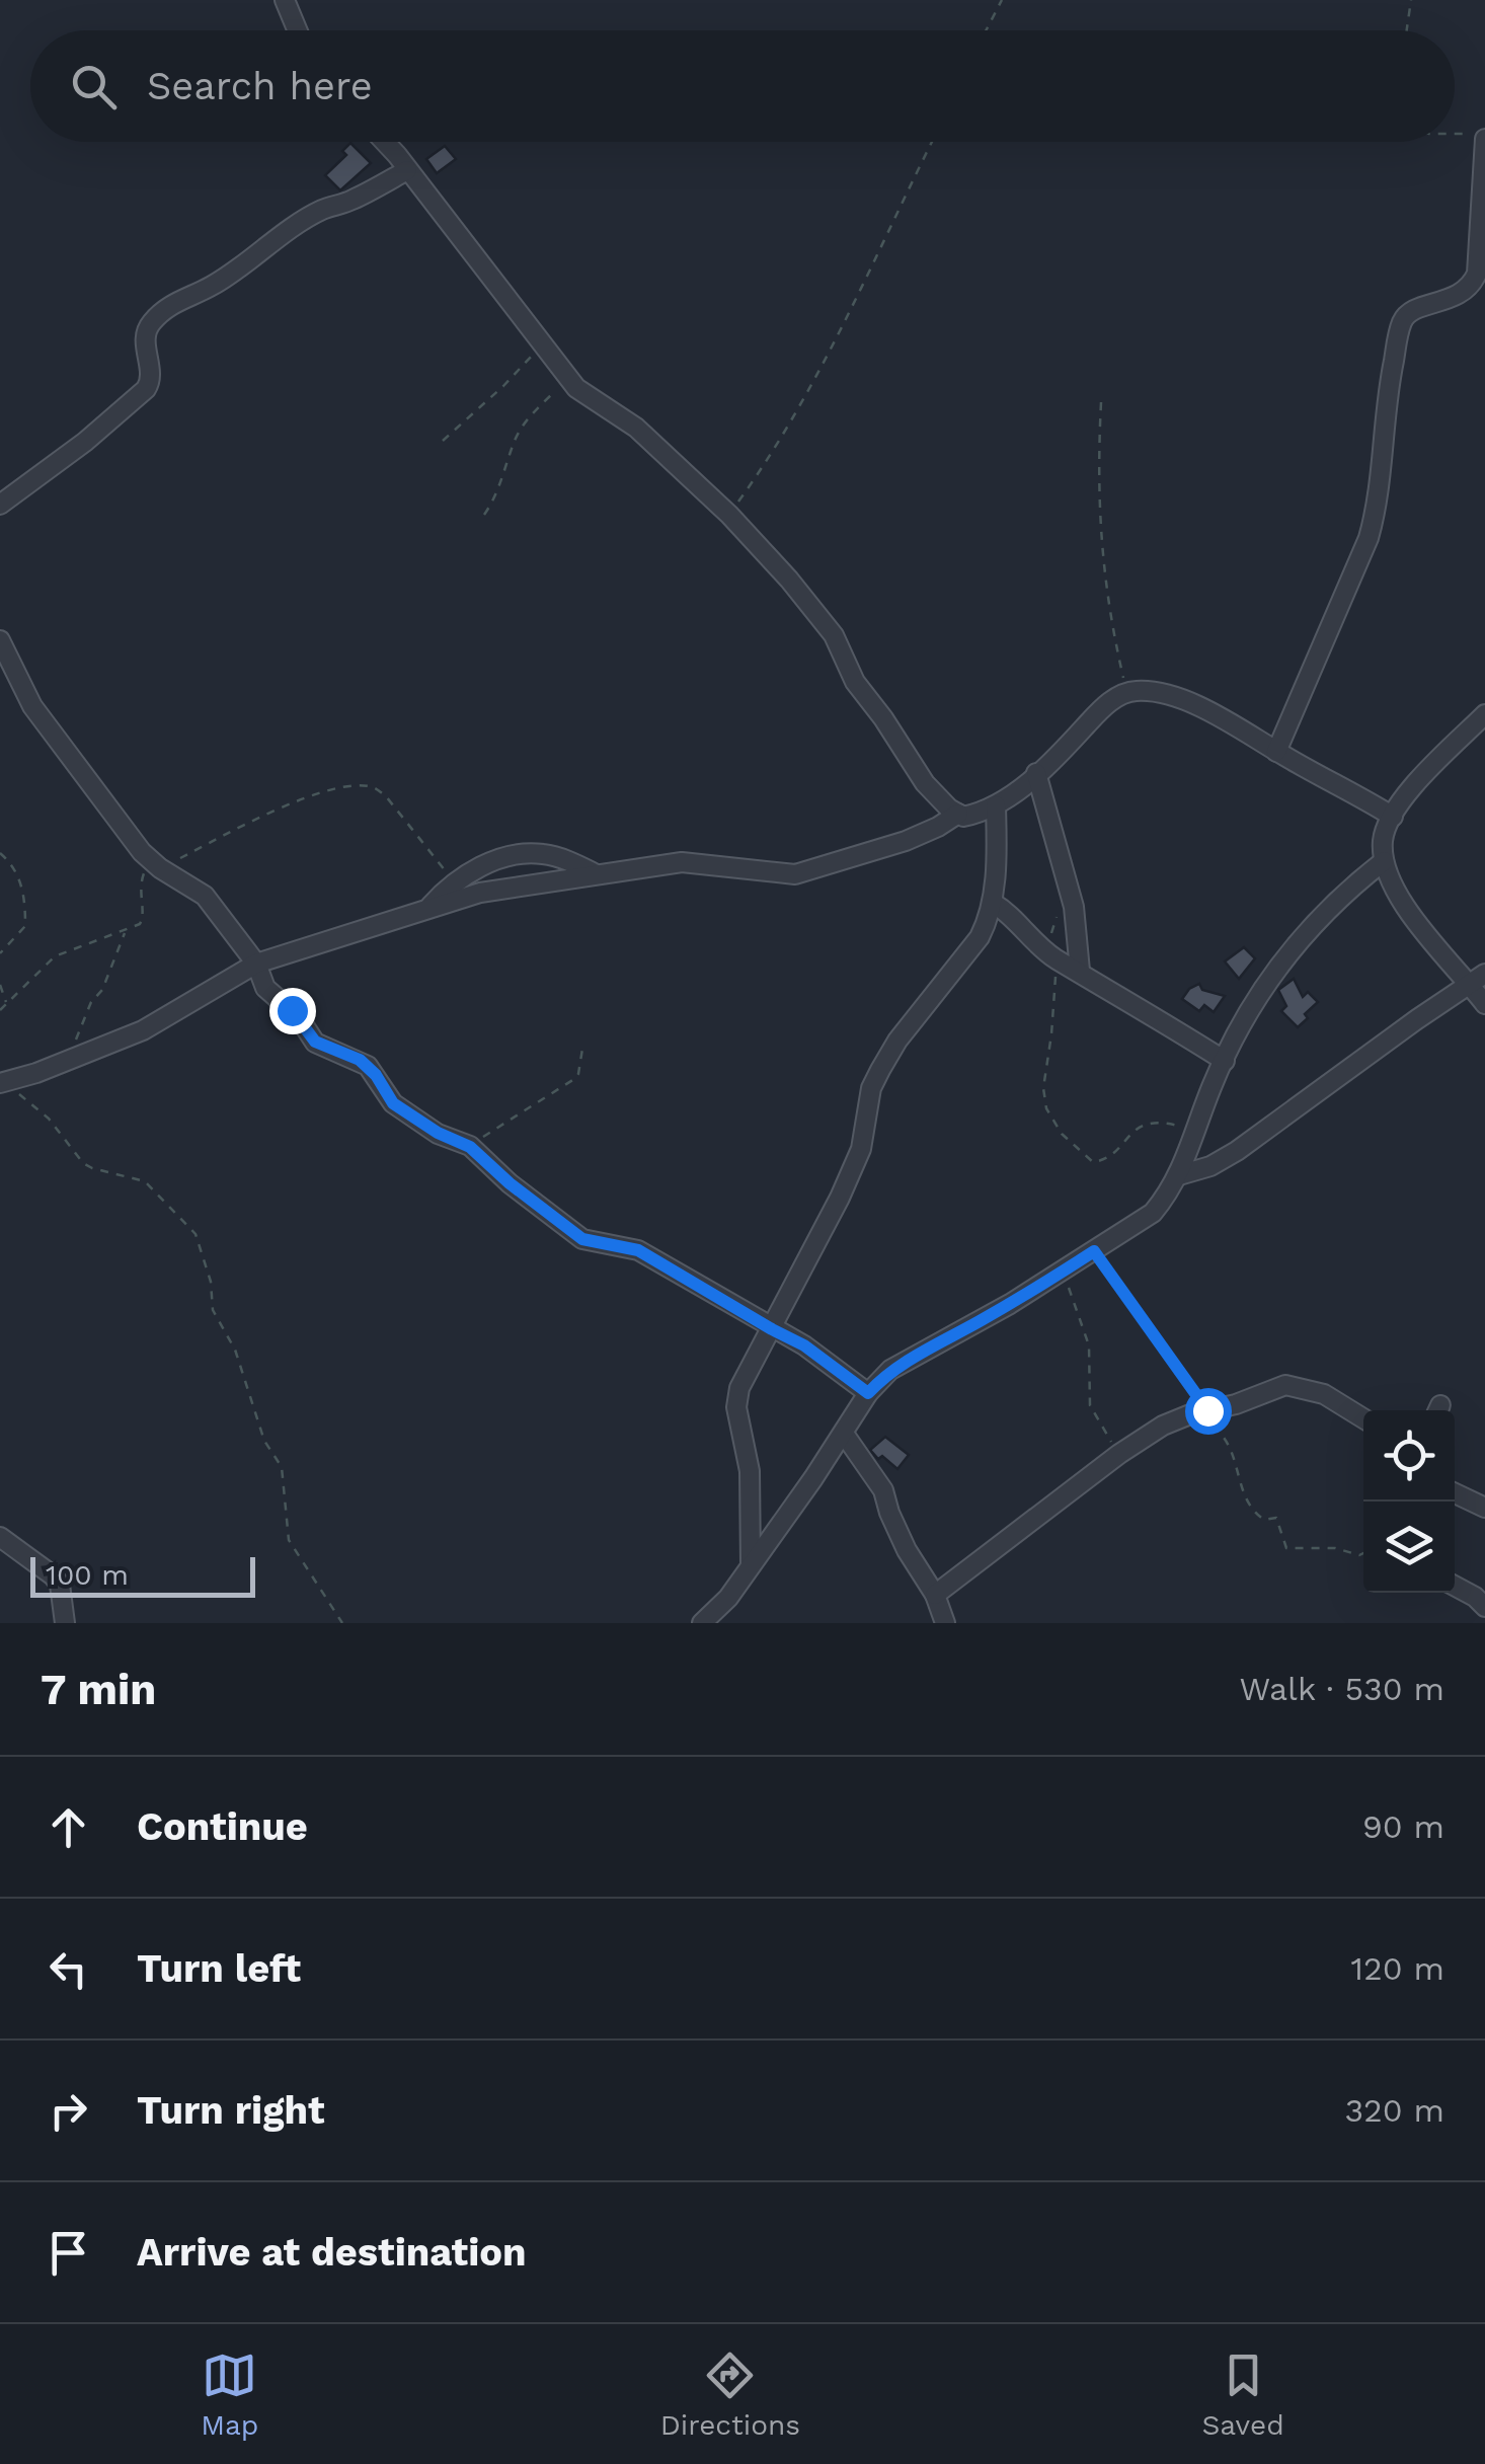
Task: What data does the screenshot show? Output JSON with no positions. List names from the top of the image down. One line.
{"scale_bar":"100 m","page":{"search":"Search here","scale":"100 m","heading":["7 min","Walk · 530 m"],"list":[["Continue","90 m"],["Turn left","120 m"],["Turn right","320 m"],"Arrive at destination"],"nav":["Map","Directions","Saved"]}}
